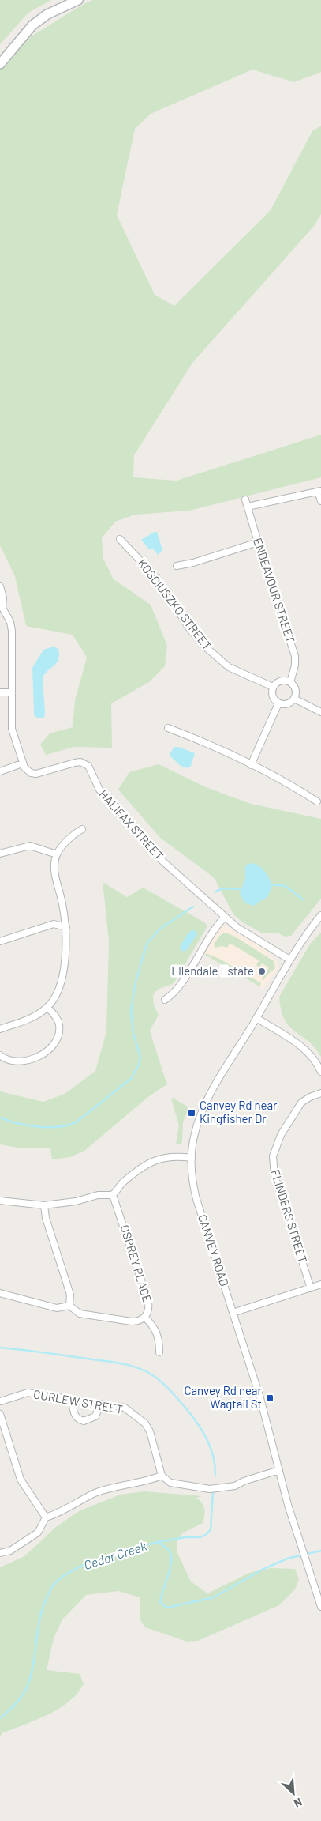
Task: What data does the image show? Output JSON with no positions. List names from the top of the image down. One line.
{"streets":{"street":["ENDEAVOUR STREET","KOSCIUSZKO STREET","HALIFAX STREET","FLINDERS STREET","CANVEY ROAD","OSPREY PLACE","CURLEW STREET"]},"crossings":[["ENDEAVOUR STREET","KOSCIUSZKO STREET"],["HALIFAX STREET","CANVEY ROAD"]],"water":["Cedar Creek"],"places":{"other":["Ellendale Estate"],"transit":["Canvey Rd near Kingfisher Dr","Canvey Rd near Wagtail St"]},"north":"bottom right"}
